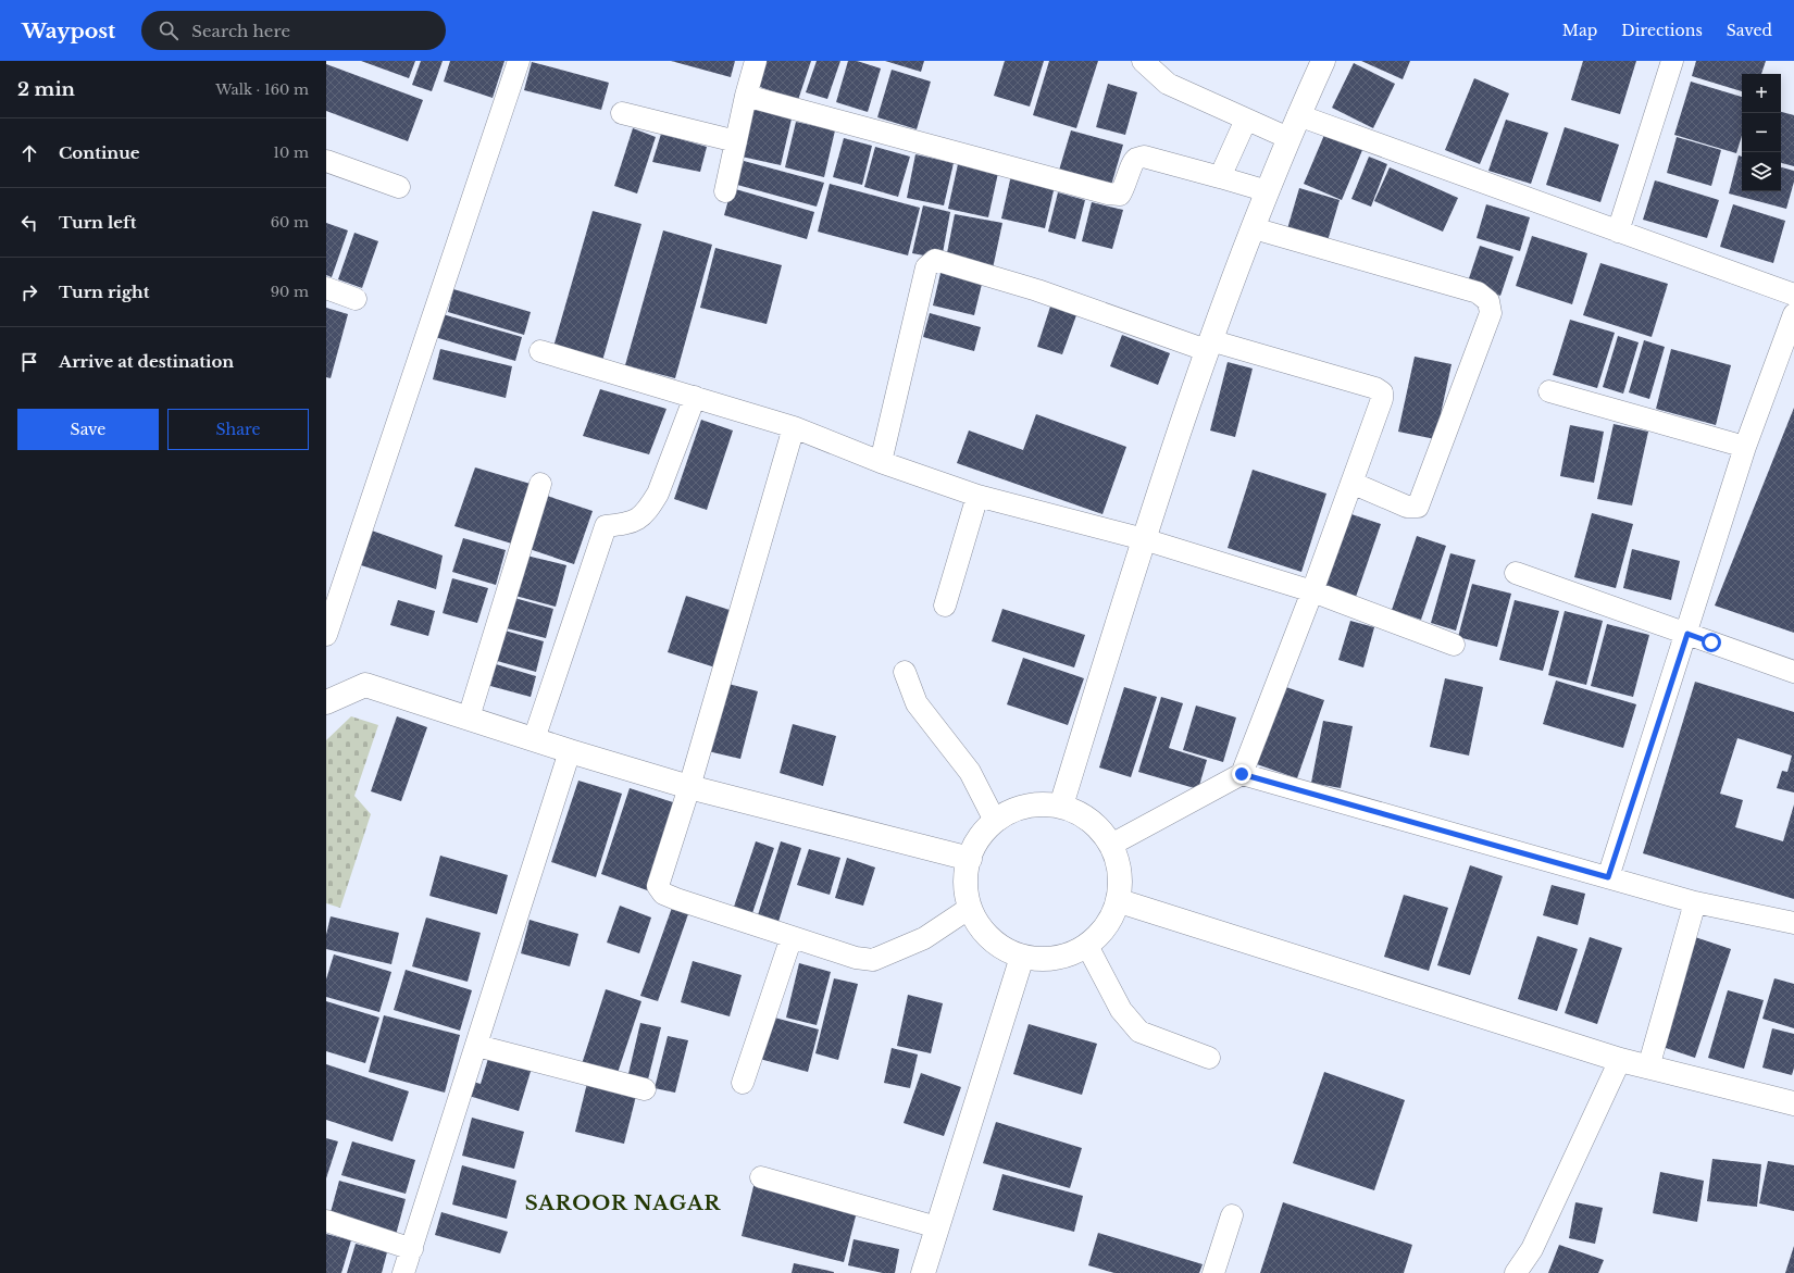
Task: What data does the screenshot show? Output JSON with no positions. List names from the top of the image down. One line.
{"districts":["SAROOR NAGAR"],"page":{"header":"Waypost","search":"Search here","nav":["Map","Directions","Saved"],"heading":["2 min","Walk · 160 m"],"map_buttons":["+","−"],"list":[["Continue","10 m"],["Turn left","60 m"],["Turn right","90 m"],"Arrive at destination"],"buttons":["Save","Share"]}}
